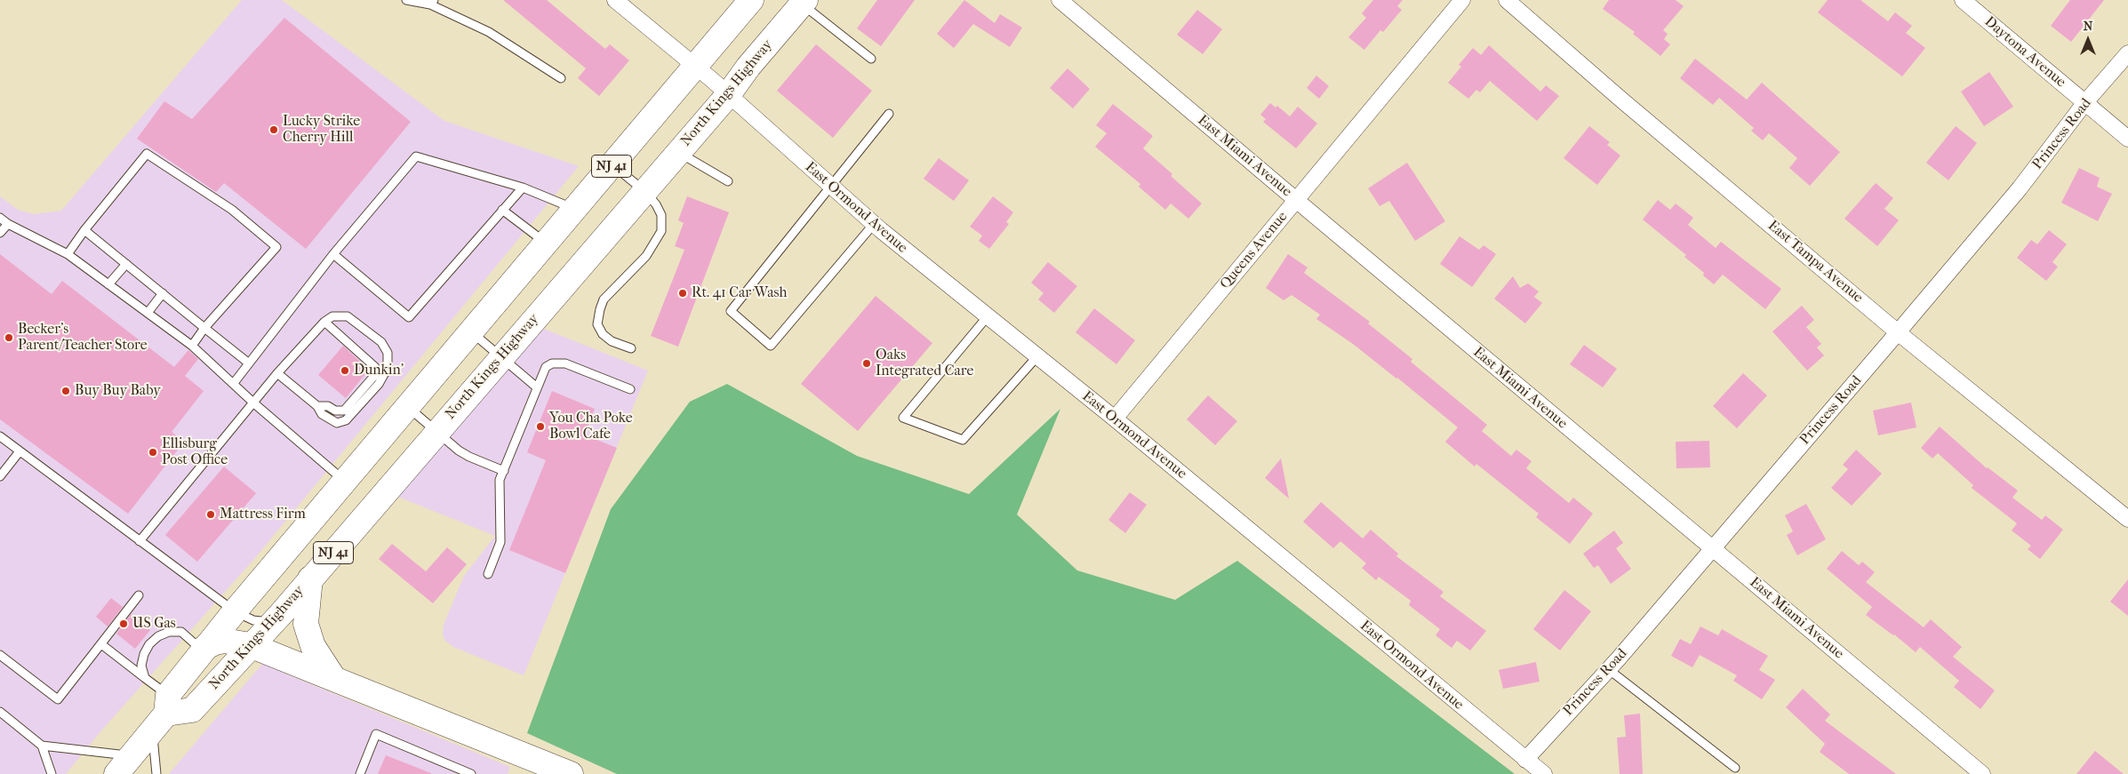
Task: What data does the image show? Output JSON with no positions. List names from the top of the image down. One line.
{"streets":{"main road":["North Kings Highway","NJ 41"],"street":["Daytona Avenue","Princess Road","East Miami Avenue","East Ormond Avenue","Queens Avenue","East Tampa Avenue"]},"crossings":[["Daytona Avenue","Princess Road"],["North Kings Highway","NJ 41"],["North Kings Highway","East Ormond Avenue"],["Princess Road","East Miami Avenue"],["Princess Road","East Ormond Avenue"],["Princess Road","East Tampa Avenue"],["East Miami Avenue","Queens Avenue"],["NJ 41","East Ormond Avenue"],["East Ormond Avenue","Queens Avenue"]],"places":["Lucky Strike Cherry Hill","Rt. 41 Car Wash","Becker's Parent/Teacher Store","Oaks Integrated Care","Dunkin'","Buy Buy Baby","You Cha Poke Bowl Cafe","Ellisburg Post Office","Mattress Firm","US Gas"],"north":"top"}
